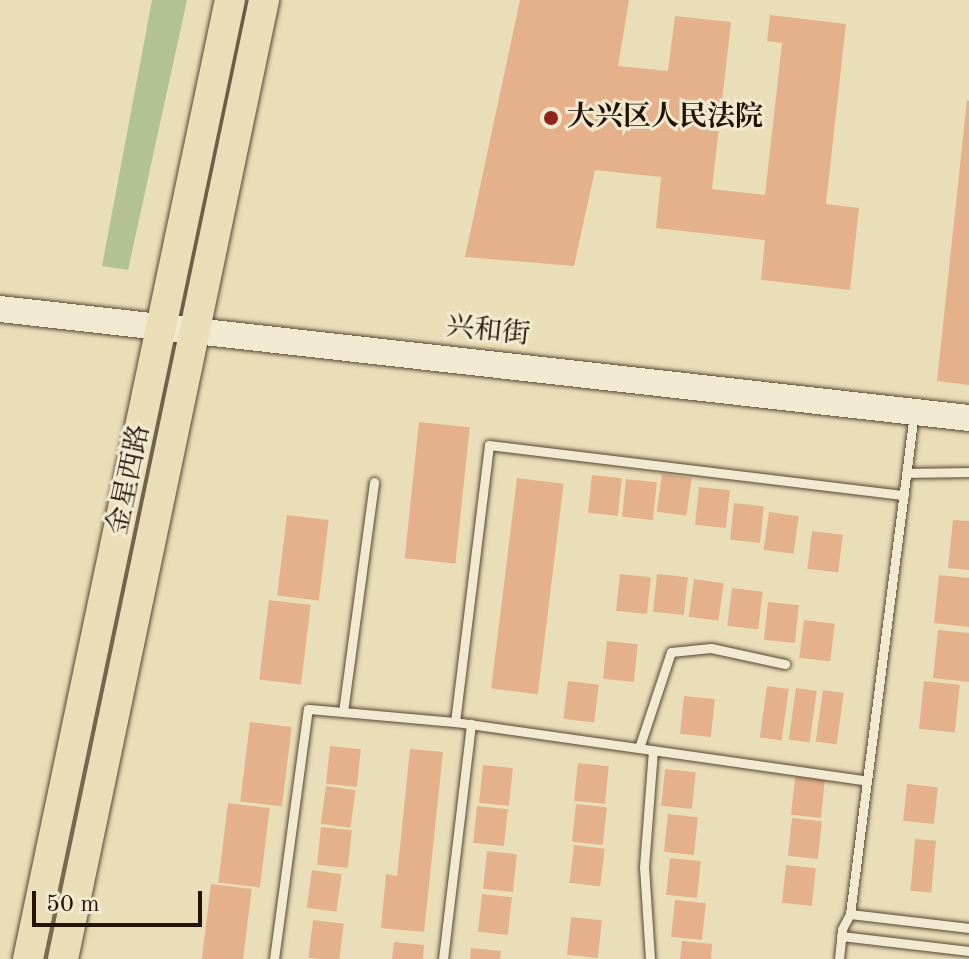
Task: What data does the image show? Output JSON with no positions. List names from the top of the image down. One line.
{"streets":{"main road":["金星西路"],"street":["兴和街"]},"crossings":[["兴和街","金星西路"]],"places":["大兴区人民法院"],"scale_bar":"50 m"}
